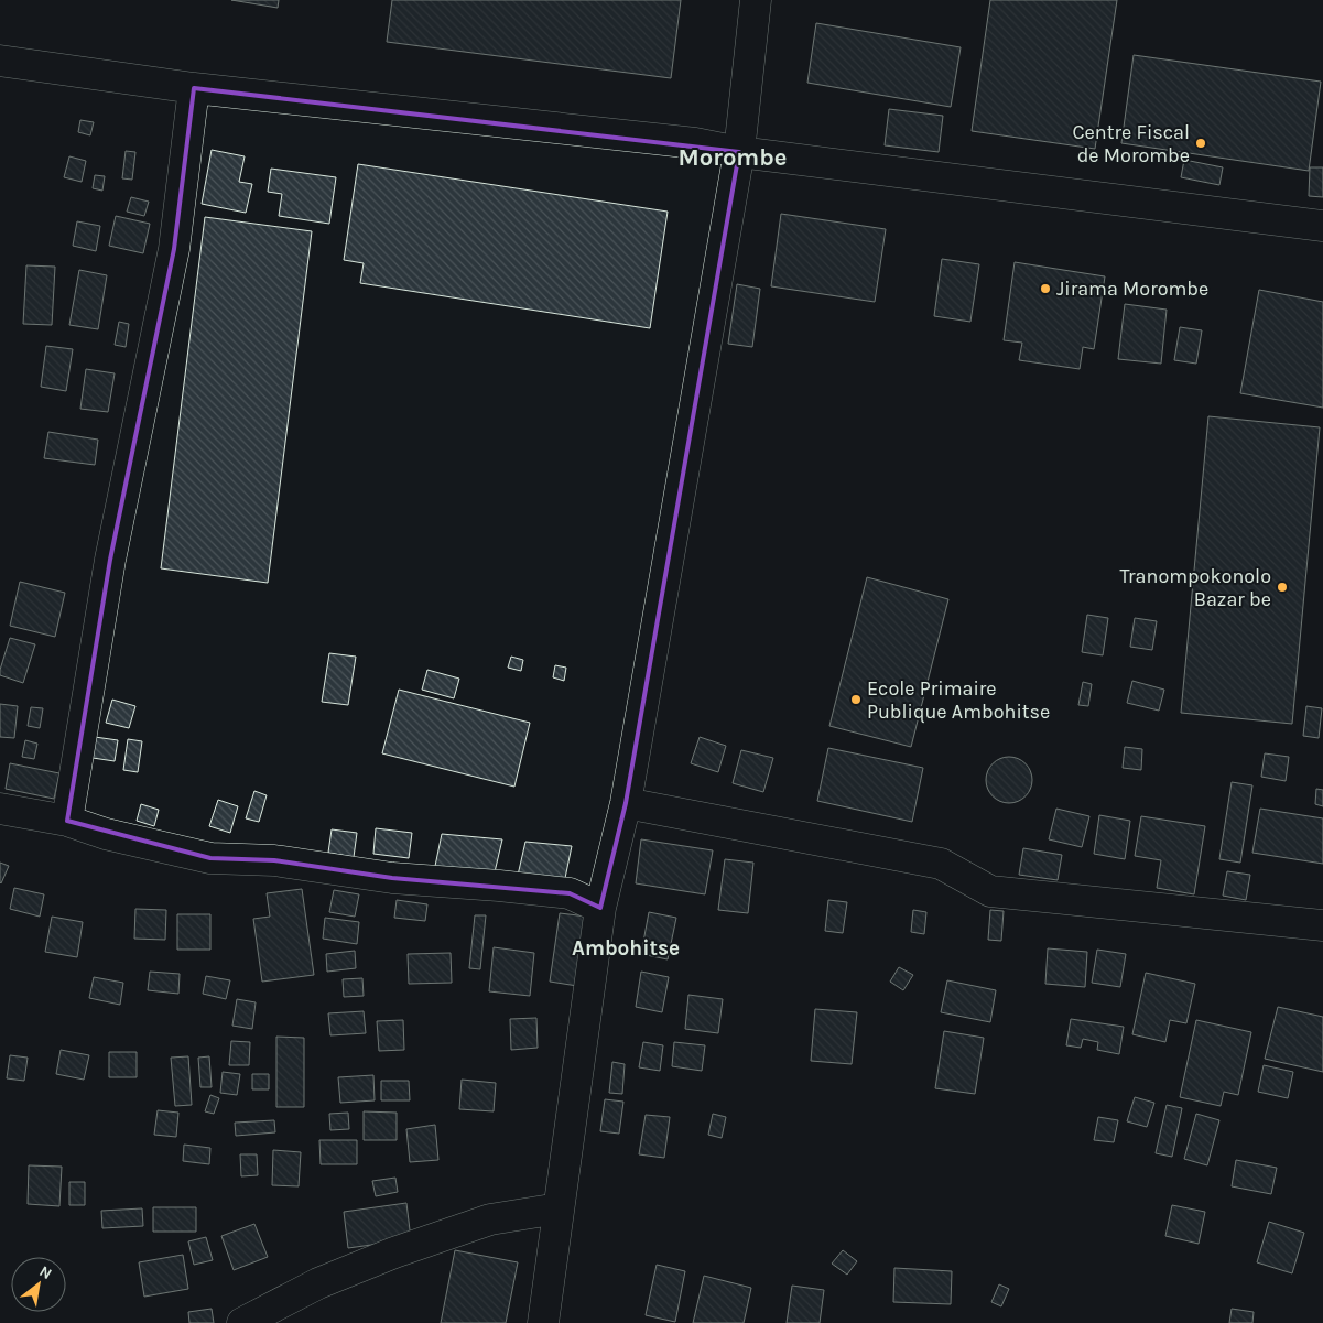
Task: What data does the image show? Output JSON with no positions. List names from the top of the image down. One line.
{"districts":["Morombe","Ambohitse"],"places":["Centre Fiscal de Morombe","Jirama Morombe","Tranompokonolo Bazar be","Ecole Primaire Publique Ambohitse"],"north":"top right"}
